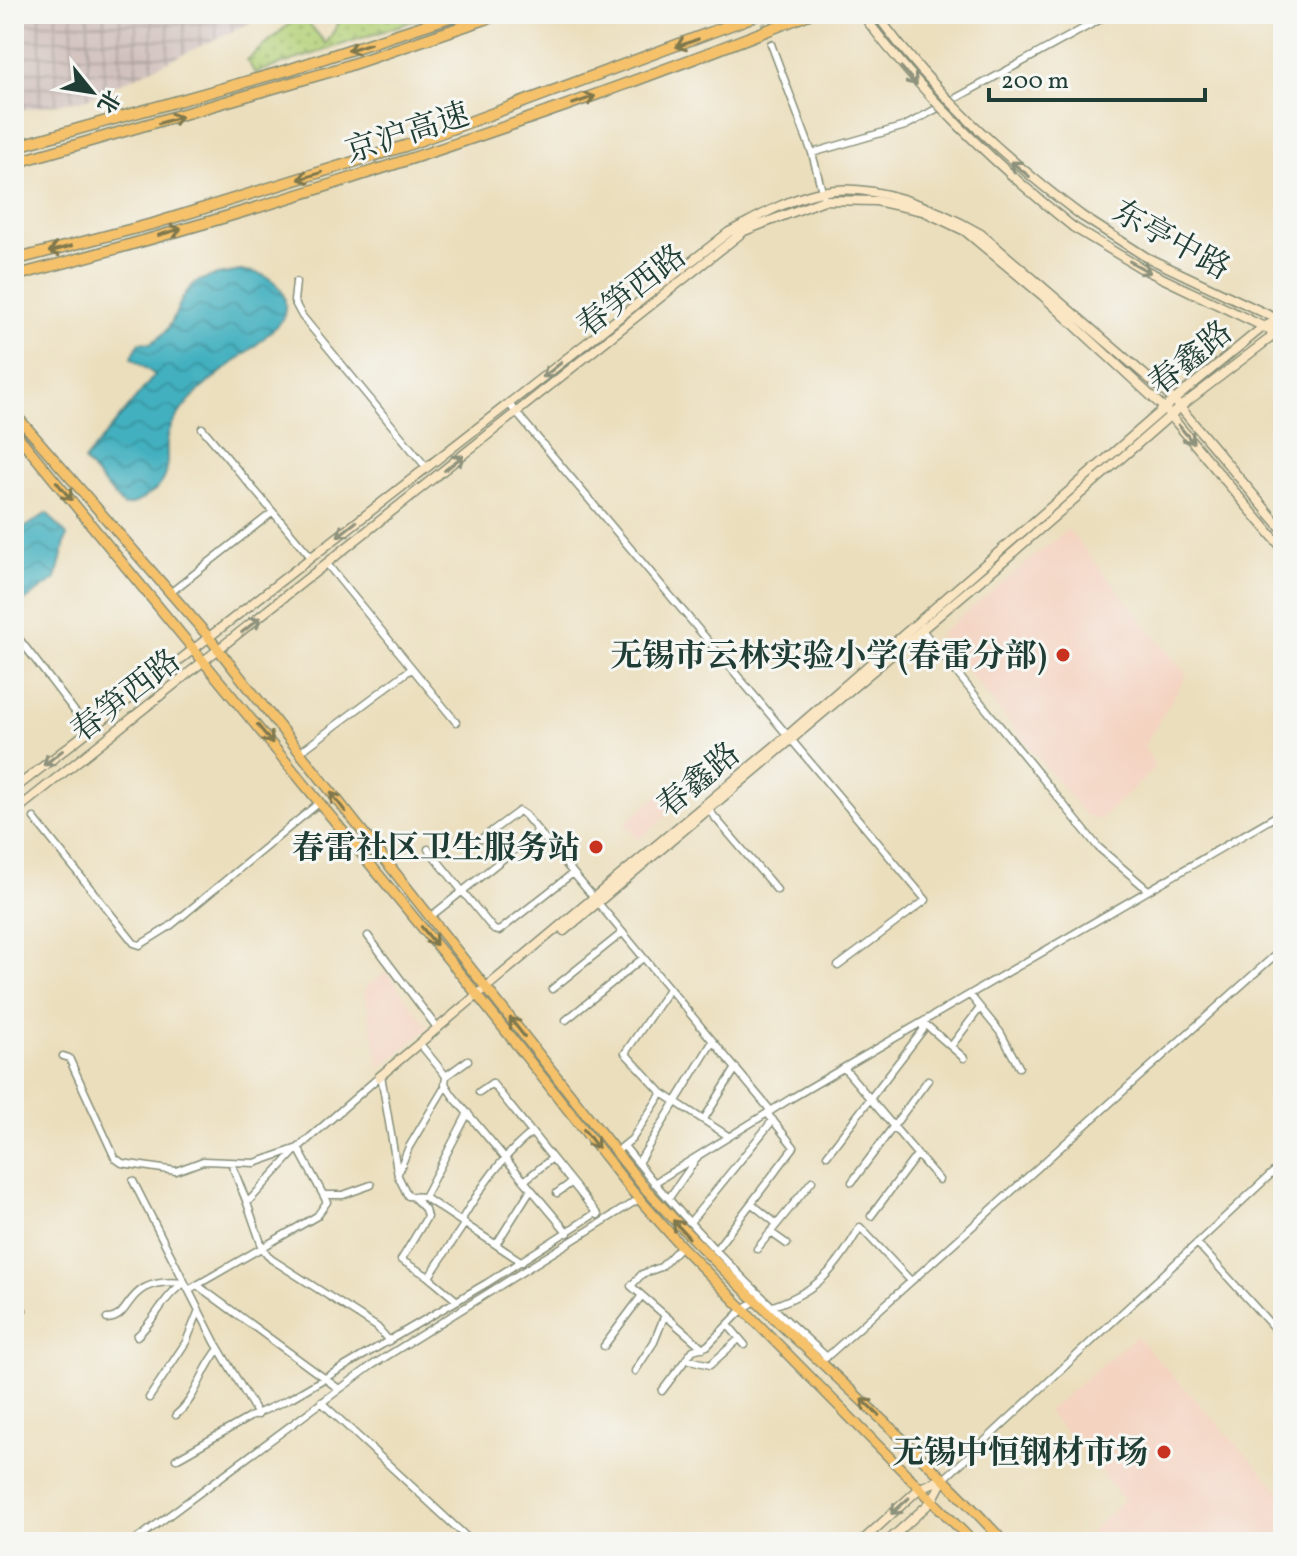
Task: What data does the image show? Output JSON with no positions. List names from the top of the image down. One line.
{"streets":{"highway":["京沪高速"],"main road":["东亭中路","春笋西路","春鑫路"]},"crossings":[["东亭中路","春鑫路"],["春笋西路","春鑫路"]],"places":["无锡市云林实验小学(春雷分部)","春雷社区卫生服务站","无锡中恒钢材市场"],"scale_bar":"200 m","north":"bottom right"}
